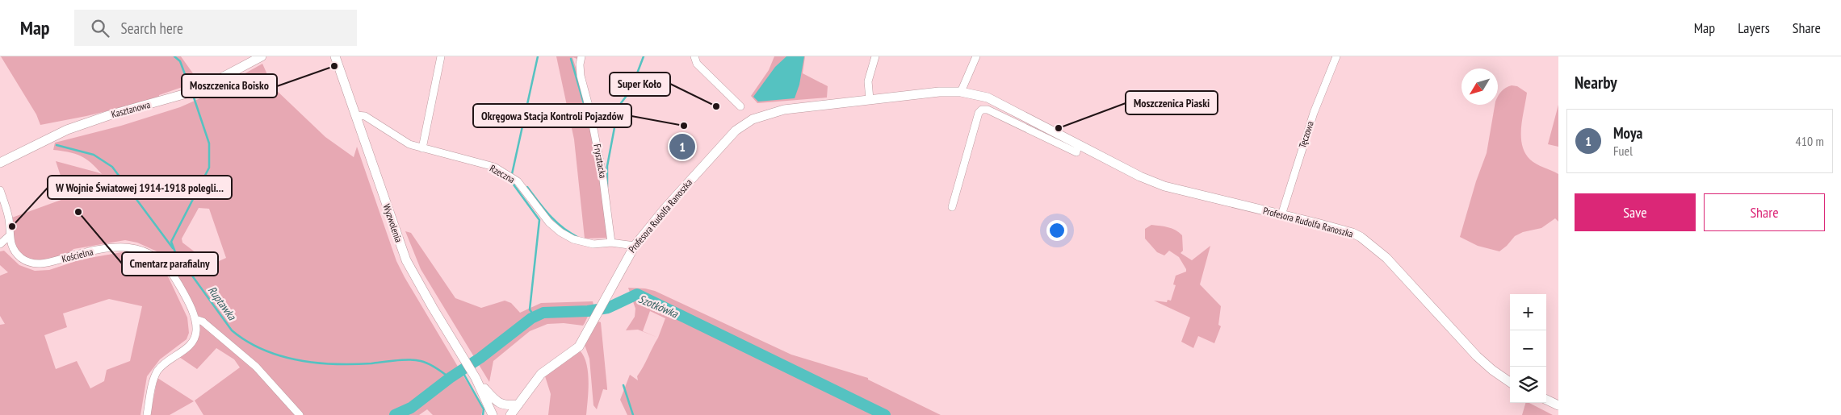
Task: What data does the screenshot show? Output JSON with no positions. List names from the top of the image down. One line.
{"streets":{"street":["Kasztanowa","Tęczowa","Frysztacka","Rzeczna","Profesora Rudolfa Ranoszka","Wyzwolenia","Kościelna"]},"crossings":[["Tęczowa","Profesora Rudolfa Ranoszka"],["Frysztacka","Rzeczna"],["Rzeczna","Profesora Rudolfa Ranoszka"],["Rzeczna","Wyzwolenia"]],"water":["Ruptawka","Szotkówka"],"places":["Moszczenica Boisko","Super Koło","Okręgowa Stacja Kontroli Pojazdów","Moszczenica Piaski","Cmentarz parafialny","W Wojnie Światowej 1914-1918 polegli..."],"north":"bottom left","page":{"header":"Map","search":"Search here","nav":["Map","Layers","Share"],"heading":"Nearby","list":[{"mark":"1","name":"Moya","note":"Fuel","value":"410 m"}],"pins":"1","buttons":["Save","Share"],"map_buttons":["+","−"]}}
